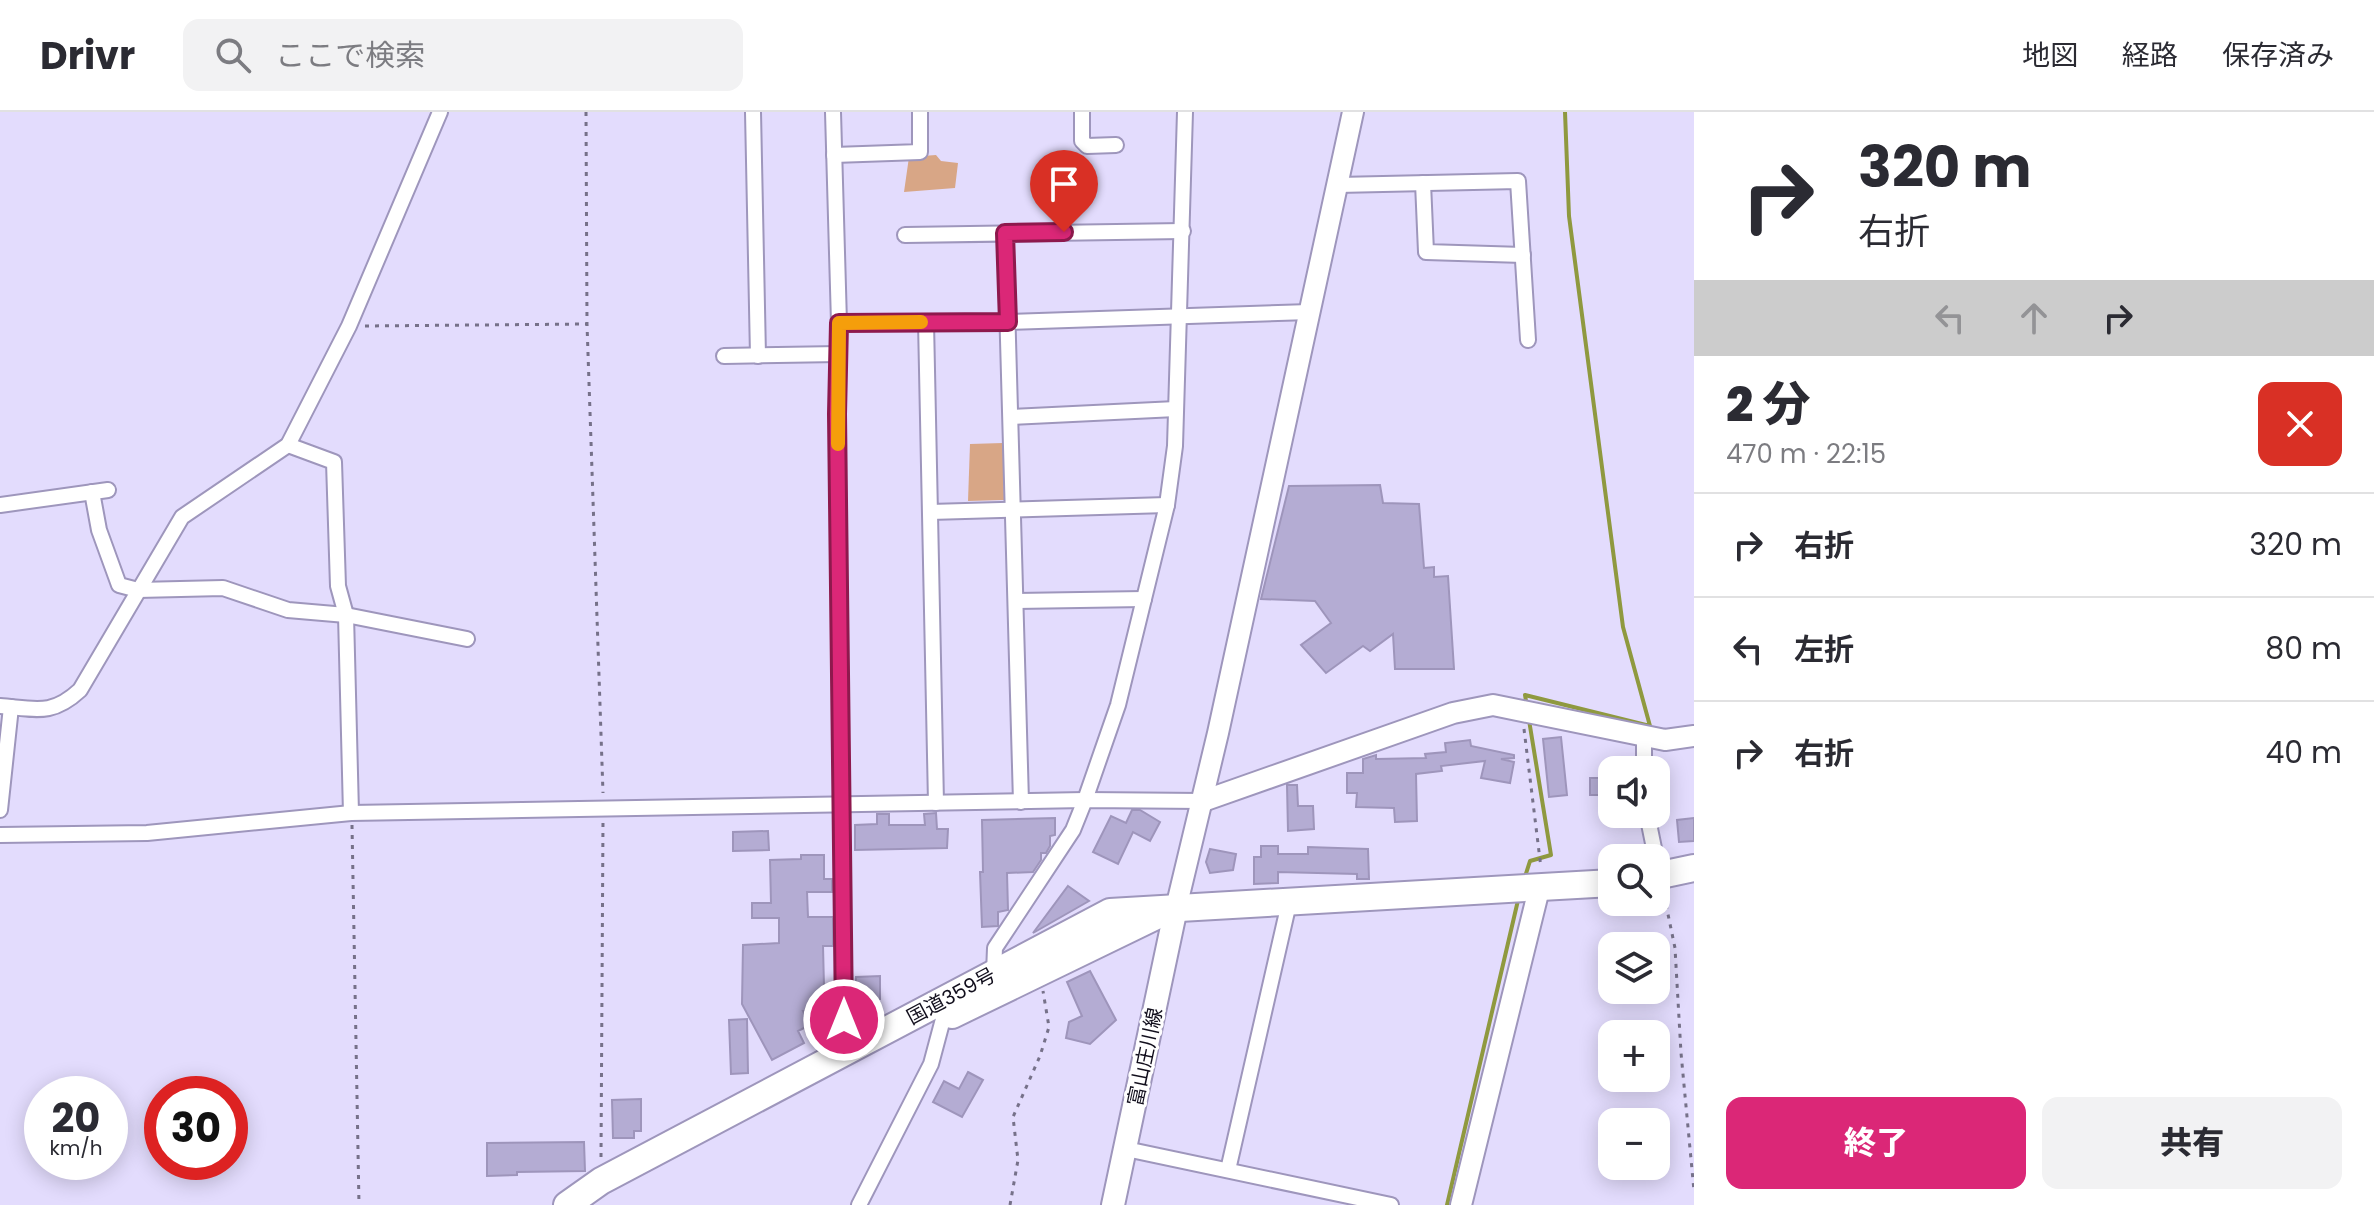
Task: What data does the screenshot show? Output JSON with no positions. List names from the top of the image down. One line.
{"streets":{"highway":["国道359号"],"main road":["富山庄川線"]},"crossings":[["国道359号","富山庄川線"]],"page":{"header":"Drivr","search":"ここで検索","nav":["地図","経路","保存済み"],"turn":["320 m","右折"],"heading":["2 分","470 m · 22:15"],"list":[{"name":"右折","value":"320 m"},{"name":"左折","value":"80 m"},{"name":"右折","value":"40 m"}],"map_buttons":["+","−"],"speed":"20 km/h","limit":"30","buttons":["終了","共有"]}}
